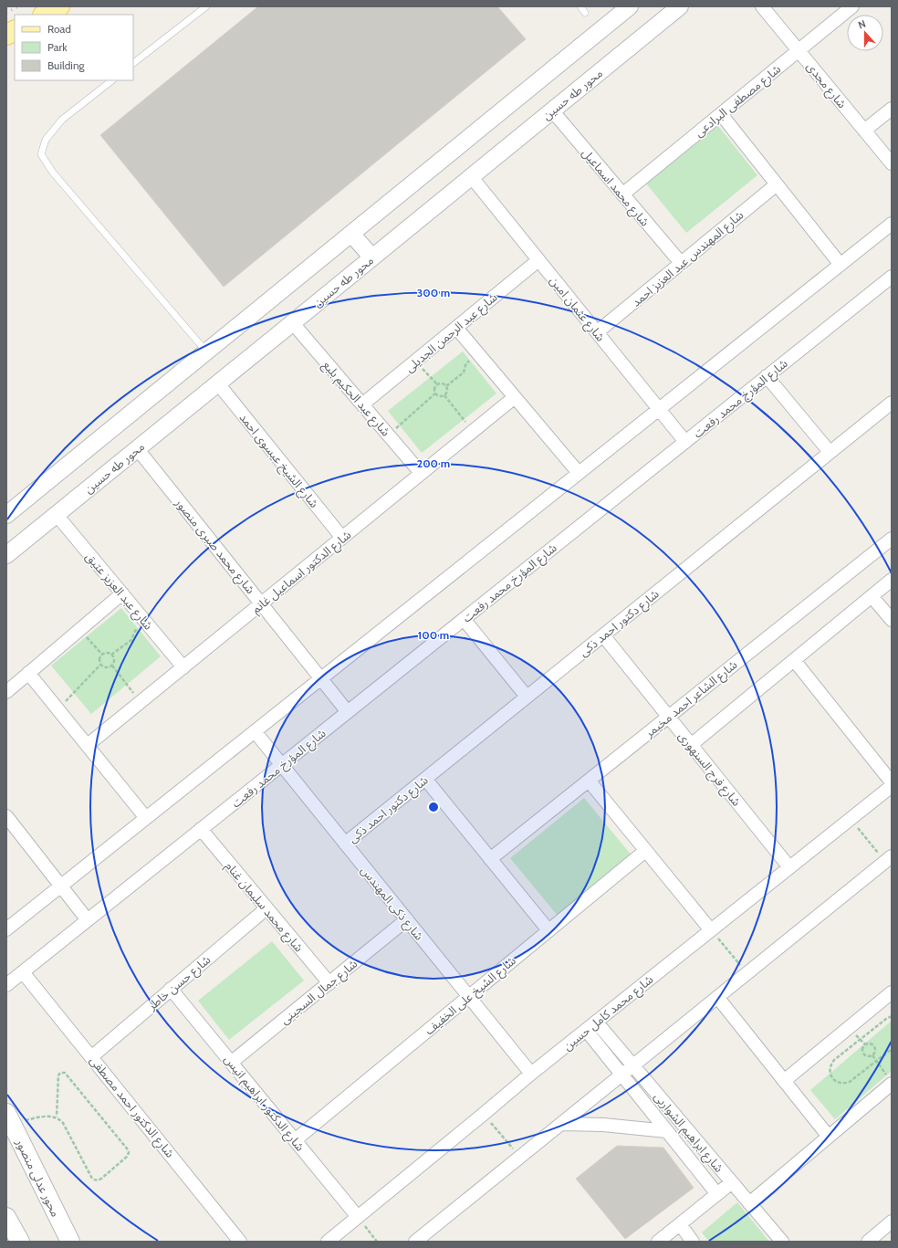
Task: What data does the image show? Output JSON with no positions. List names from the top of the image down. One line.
{"streets":{"main road":["محور عدلى منصور"],"street":["شارع مجدى","محور طه حسين","شارع مصطفى البرادعى","شارع محمد اسماعيل","شارع المهندس عبد العزيز احمد","شارع عثمان امين","شارع عبد الرحمن الجديلى","شارع عبد الحكيم بلبع","شارع المؤرخ محمد رفعت","شارع الشيخ عيسوى احمد","شارع محمد صبرى منصور","شارع الدكتور اسماعيل غانم","شارع عبد العزيز عتيق","شارع دكتور احمد ذكى","شارع الشاعر احمد مخيمر","شارع فرج السنهورى","شارع ذكى المهندس","شارع محمد سليمان غنام","شارع حسن خاطر","شارع جمال السجينى","شارع الشيخ على الخفيف","شارع محمد كامل حسين","شارع الدكتور ابراهيم انيس","شارع الدكتور احمد مصطفى","شارع ابراهيم الشواربى"]},"crossings":[["شارع مجدى","شارع مصطفى البرادعى"],["محور طه حسين","شارع محمد اسماعيل"],["محور طه حسين","شارع عثمان امين"],["محور طه حسين","شارع عبد الحكيم بلبع"],["محور طه حسين","شارع الشيخ عيسوى احمد"],["محور طه حسين","شارع محمد صبرى منصور"],["محور طه حسين","شارع عبد العزيز عتيق"],["شارع مصطفى البرادعى","شارع محمد اسماعيل"],["شارع محمد اسماعيل","شارع المهندس عبد العزيز احمد"],["شارع المهندس عبد العزيز احمد","شارع عثمان امين"],["شارع عثمان امين","شارع عبد الرحمن الجديلى"],["شارع عثمان امين","شارع المؤرخ محمد رفعت"],["شارع عبد الرحمن الجديلى","شارع عبد الحكيم بلبع"],["شارع عبد الحكيم بلبع","شارع الدكتور اسماعيل غانم"],["شارع المؤرخ محمد رفعت","شارع محمد صبرى منصور"],["شارع المؤرخ محمد رفعت","شارع ذكى المهندس"],["شارع المؤرخ محمد رفعت","شارع محمد سليمان غنام"],["شارع المؤرخ محمد رفعت","شارع الدكتور احمد مصطفى"],["شارع الشيخ عيسوى احمد","شارع الدكتور اسماعيل غانم"],["شارع محمد صبرى منصور","شارع الدكتور اسماعيل غانم"],["شارع الدكتور اسماعيل غانم","شارع عبد العزيز عتيق"],["شارع دكتور احمد ذكى","شارع فرج السنهورى"],["شارع دكتور احمد ذكى","شارع ذكى المهندس"],["شارع الشاعر احمد مخيمر","شارع فرج السنهورى"],["شارع فرج السنهورى","شارع محمد كامل حسين"],["شارع ذكى المهندس","شارع جمال السجينى"],["شارع ذكى المهندس","شارع الشيخ على الخفيف"],["شارع ذكى المهندس","شارع محمد كامل حسين"],["شارع محمد سليمان غنام","شارع حسن خاطر"],["شارع محمد سليمان غنام","شارع جمال السجينى"],["شارع حسن خاطر","شارع الدكتور ابراهيم انيس"],["شارع حسن خاطر","شارع الدكتور احمد مصطفى"],["شارع جمال السجينى","شارع الدكتور ابراهيم انيس"],["شارع الشيخ على الخفيف","شارع الدكتور ابراهيم انيس"],["شارع محمد كامل حسين","شارع الدكتور ابراهيم انيس"],["شارع محمد كامل حسين","شارع ابراهيم الشواربى"]],"legend":["Road","Park","Building"],"north":"top","rings":["300 m","200 m","100 m"]}
